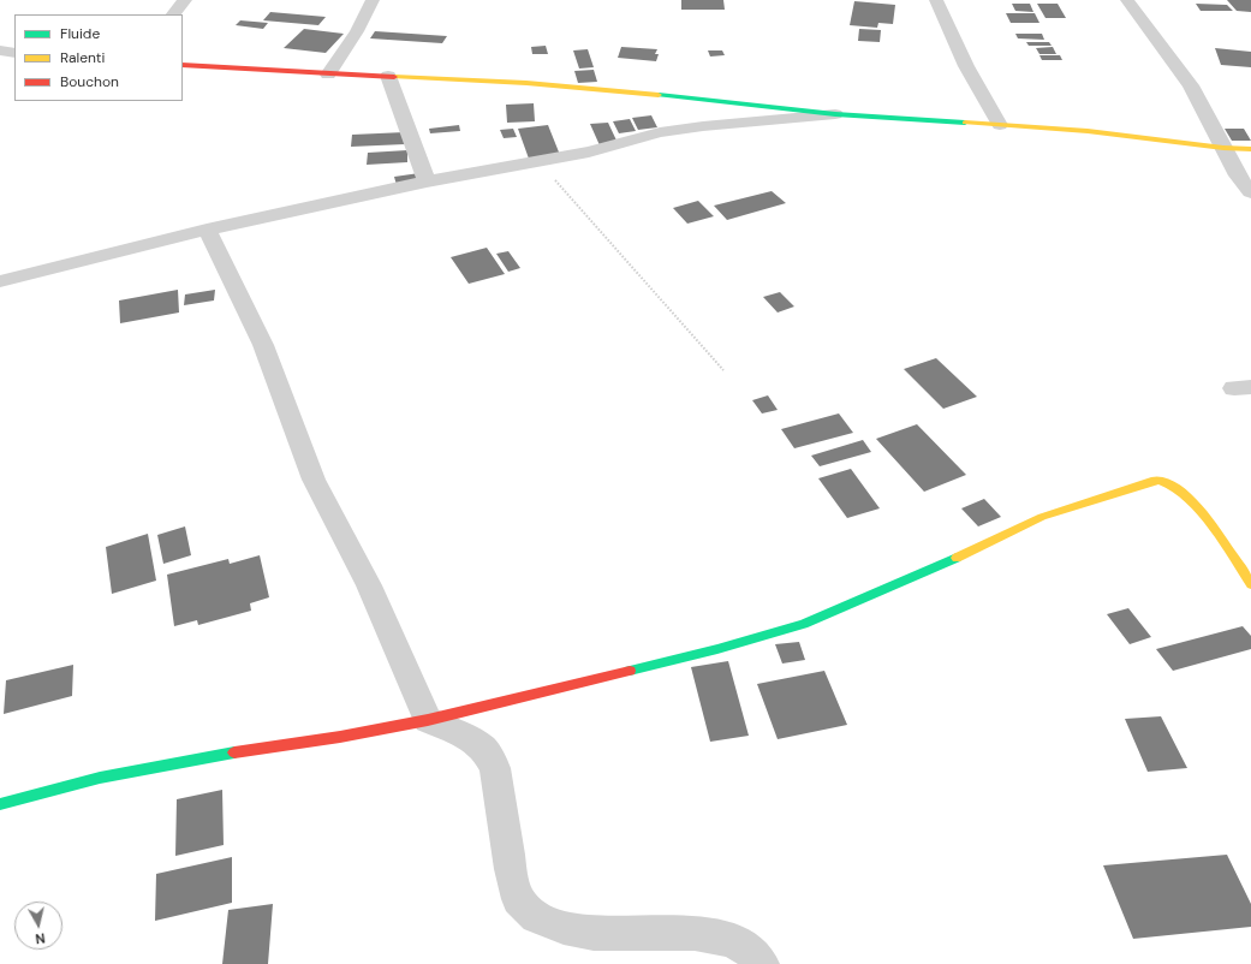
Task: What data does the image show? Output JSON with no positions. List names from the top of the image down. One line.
{"legend":["Fluide","Ralenti","Bouchon"],"north":"bottom"}
